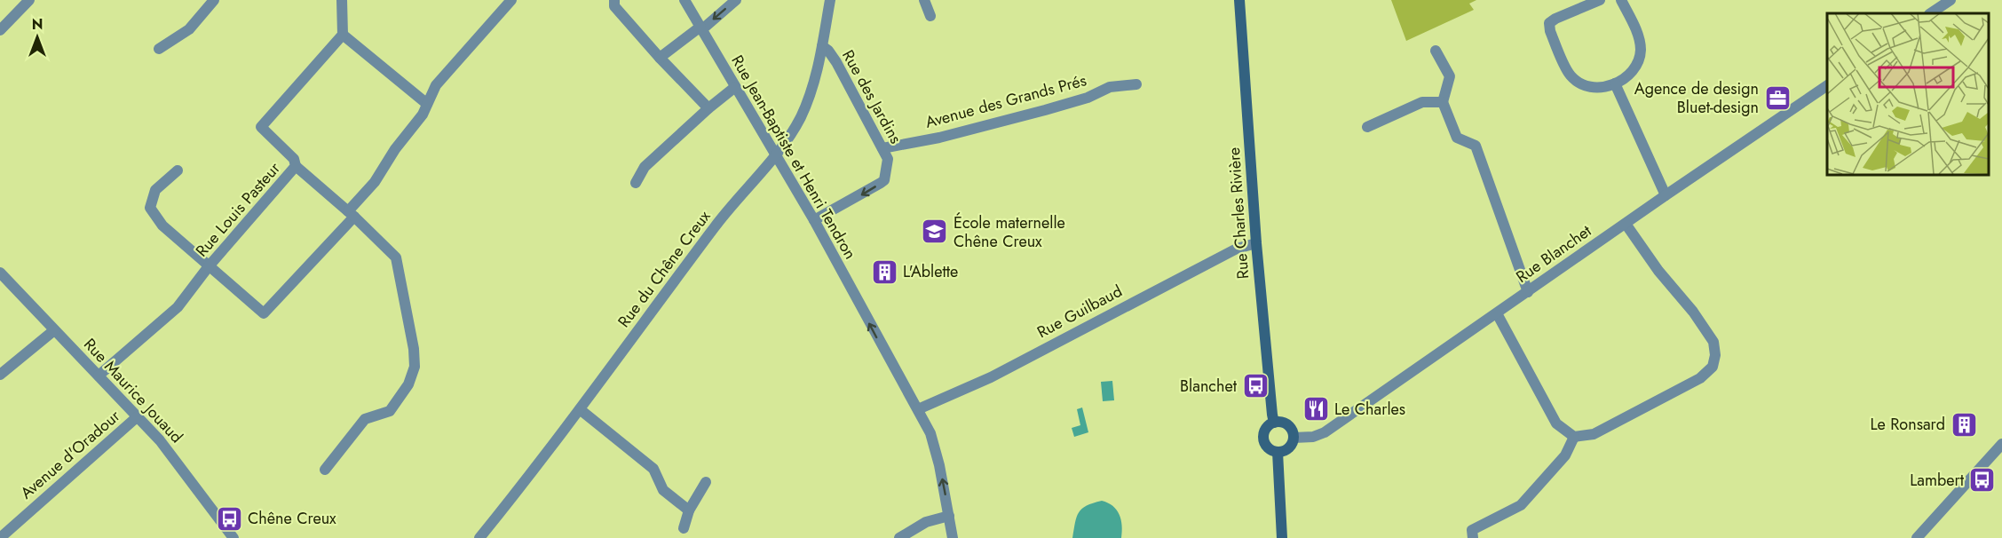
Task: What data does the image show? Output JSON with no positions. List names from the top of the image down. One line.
{"streets":{"main road":["Rue Charles Rivière"],"street":["Rue des Jardins","Avenue des Grands Prés","Rue Jean-Baptiste et Henri Tendron","Rue Louis Pasteur","Rue Blanchet","Rue du Chêne Creux","Rue Guilbaud","Rue Maurice Jouaud","Avenue d'Oradour"]},"crossings":[["Rue des Jardins","Avenue des Grands Prés"],["Rue des Jardins","Rue Jean-Baptiste et Henri Tendron"],["Rue des Jardins","Rue du Chêne Creux"],["Rue Jean-Baptiste et Henri Tendron","Rue du Chêne Creux"],["Rue Jean-Baptiste et Henri Tendron","Rue Guilbaud"],["Rue Louis Pasteur","Rue Maurice Jouaud"],["Rue Charles Rivière","Rue Blanchet"],["Rue Charles Rivière","Rue Guilbaud"],["Rue Maurice Jouaud","Avenue d'Oradour"]],"one_way":["Rue des Jardins","Rue Jean-Baptiste et Henri Tendron"],"places":{"office":["Agence de design Bluet-design"],"school or university":["École maternelle Chêne Creux"],"building":["L'Ablette","Le Ronsard"],"bus stop":["Blanchet","Lambert","Chêne Creux"],"restaurant":["Le Charles"]},"north":"top"}
